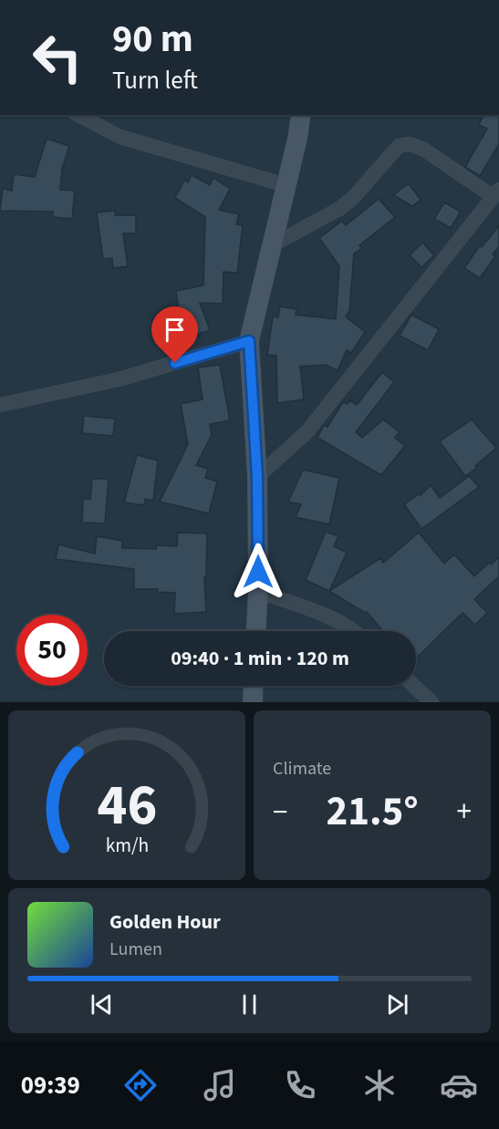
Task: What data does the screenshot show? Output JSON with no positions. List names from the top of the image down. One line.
{"page":{"turn":["90 m","Turn left"],"limit":"50","trip":"09:40 · 1 min · 120 m","tile":"Climate","heat":["−","21.5°","+"],"song":["Golden Hour","Lumen"],"tabs":"09:39","gauge":["46","km/h"]}}
